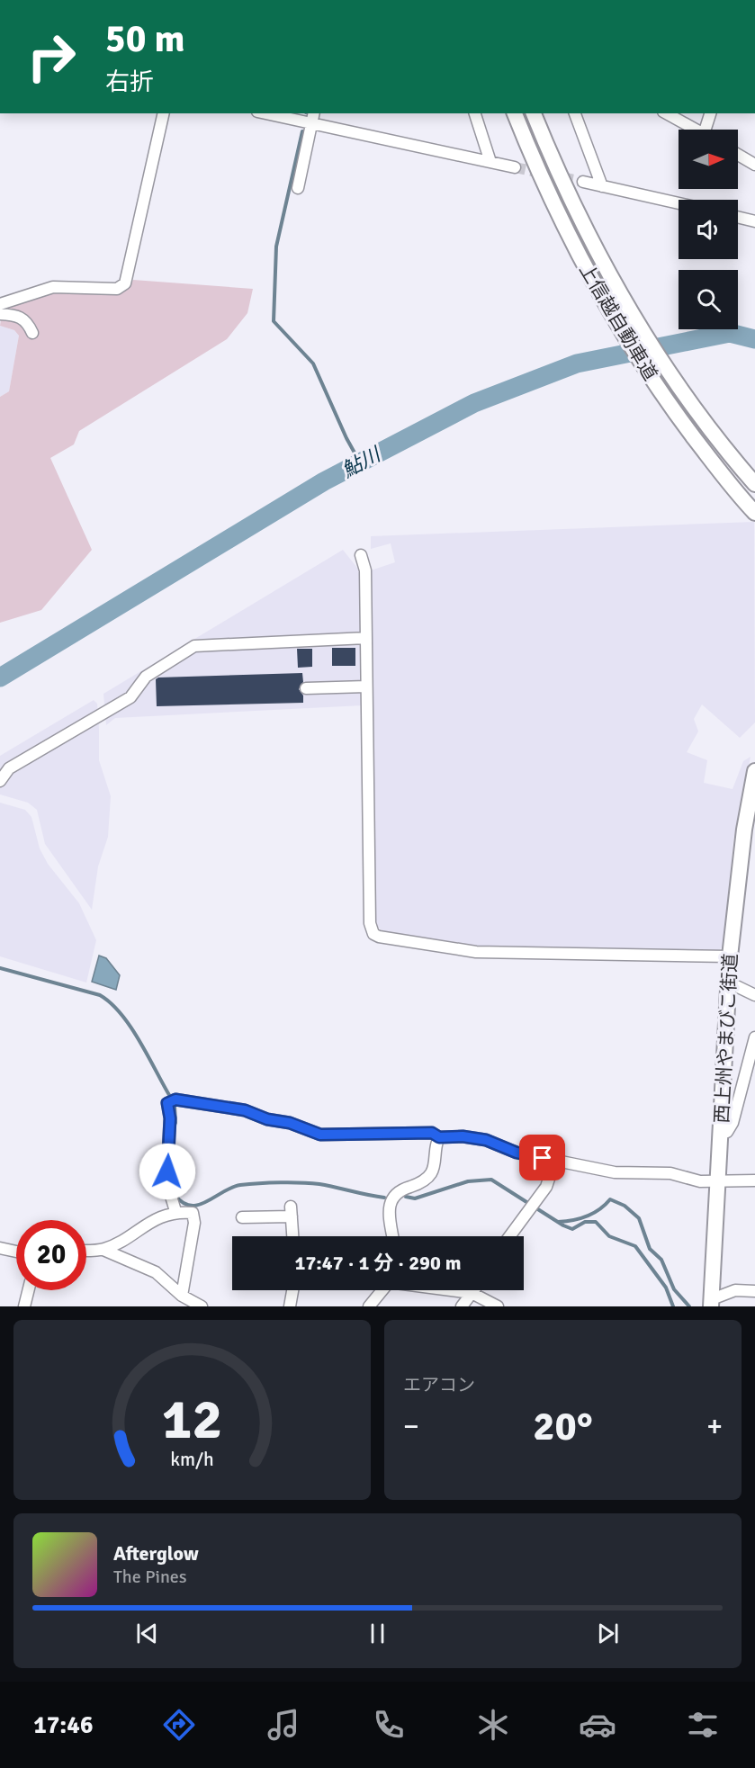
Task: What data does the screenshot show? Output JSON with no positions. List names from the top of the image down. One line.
{"streets":{"highway":["上信越自動車道","西上州やまびこ街道"]},"water":["鮎川"],"north":"right","page":{"turn":["50 m","右折"],"limit":"20","trip":"17:47 · 1 分 · 290 m","tile":"エアコン","heat":["−","20°","+"],"song":["Afterglow","The Pines"],"tabs":"17:46","gauge":["12","km/h"]}}
